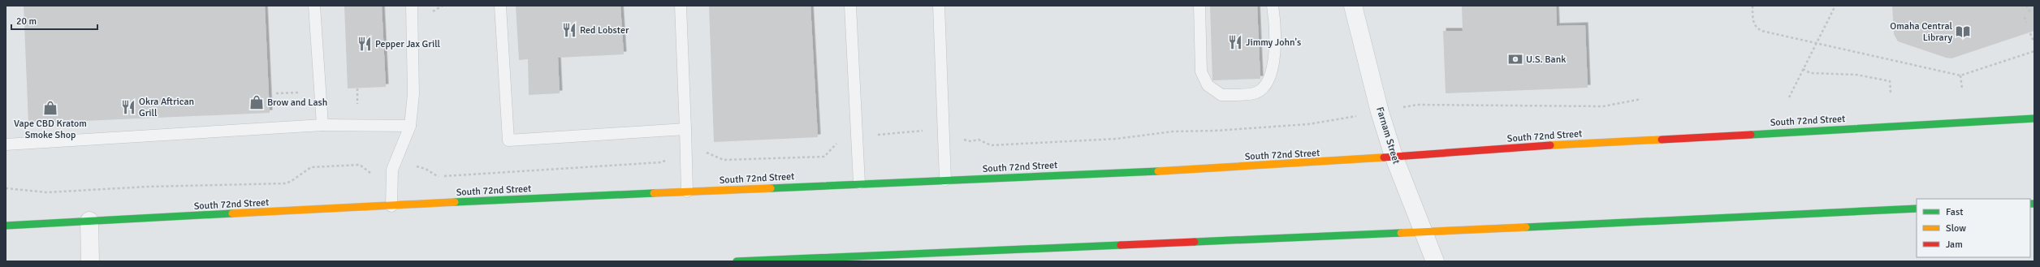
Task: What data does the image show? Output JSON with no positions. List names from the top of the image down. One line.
{"streets":{"main road":["South 72nd Street"],"street":["Farnam Street"]},"crossings":[["South 72nd Street","Farnam Street"]],"places":{"restaurant":["Red Lobster","Jimmy John's","Pepper Jax Grill","Okra Aftrican Grill"],"library":["Omaha Central Library"],"bank":["U.S. Bank"],"shop":["Brow and Lash","Vape CBD Kratom Smoke Shop"]},"legend":["Fast","Slow","Jam"],"scale_bar":"20 m"}
